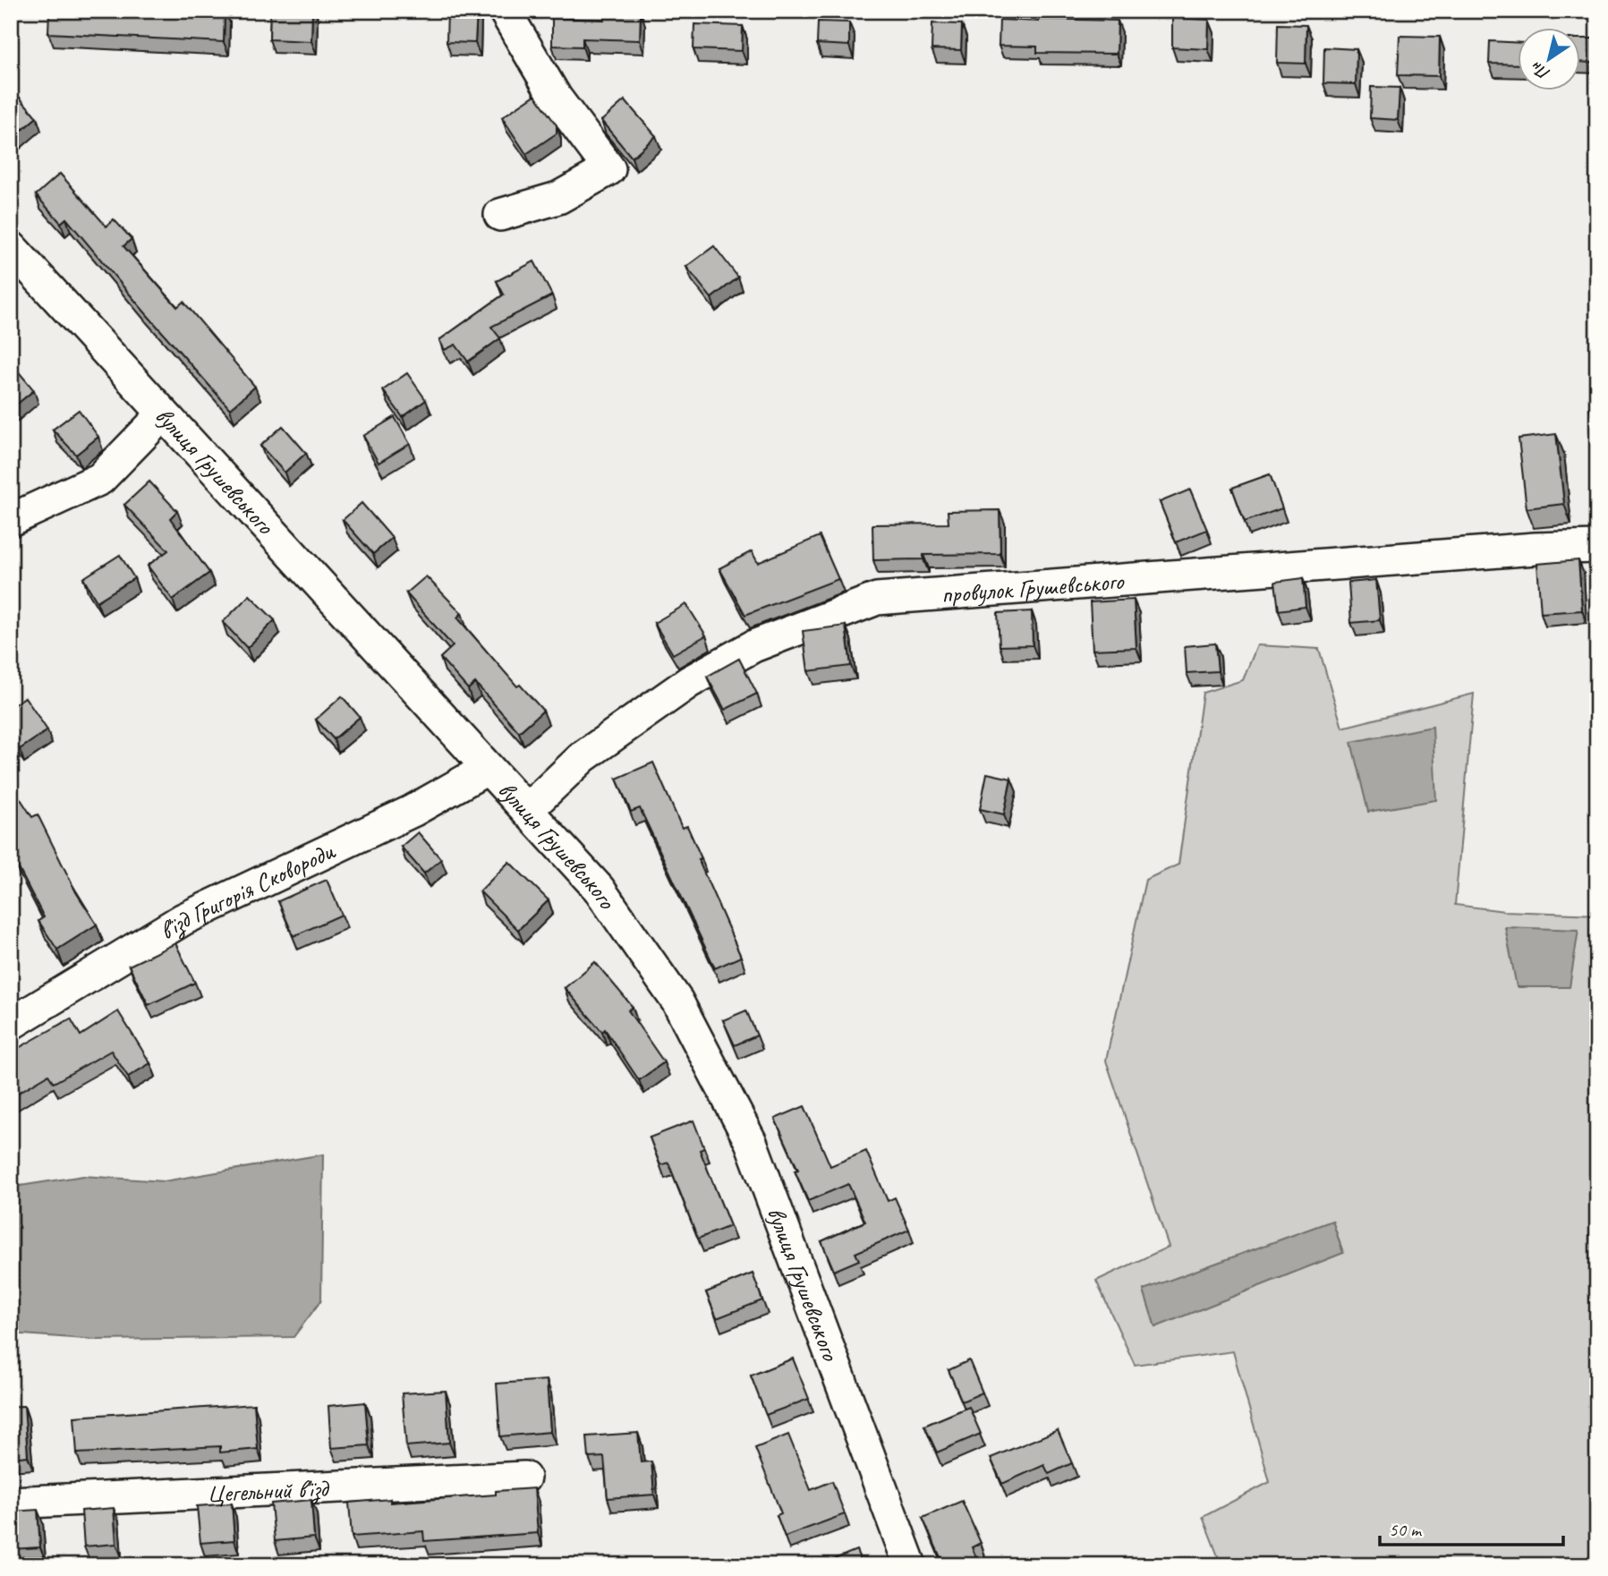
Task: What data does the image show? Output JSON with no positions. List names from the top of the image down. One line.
{"streets":{"street":["вулиця Грушевського","провулок Грушевського","в'їзд Григорія Сковороди","Цегельний в'їзд"]},"crossings":[["вулиця Грушевського","провулок Грушевського"],["вулиця Грушевського","в'їзд Григорія Сковороди"]],"scale_bar":"50 m","north":"bottom left"}
